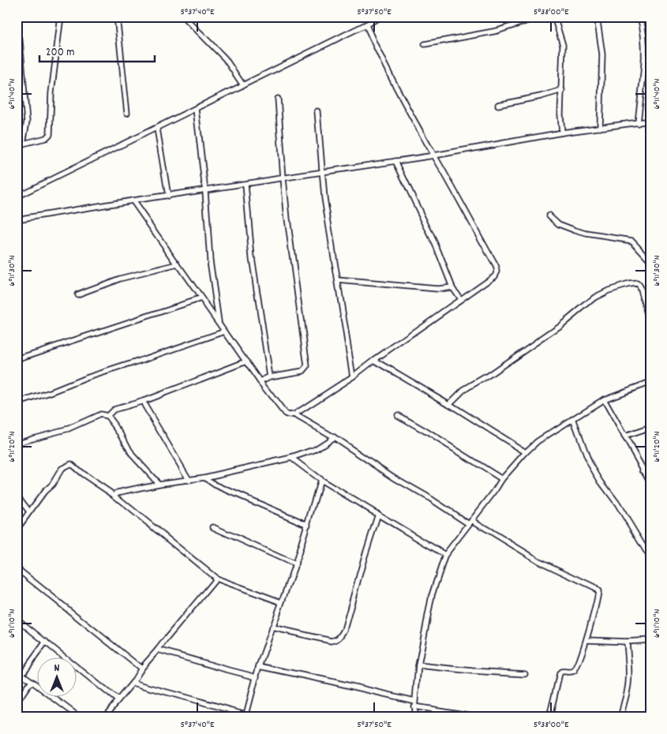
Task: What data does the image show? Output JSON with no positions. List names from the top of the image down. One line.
{"scale_bar":"200 m","north":"top","coordinates":["5°37'40\"E","5°37'50\"E","5°38'00\"E","6°11'40\"N","6°11'30\"N","6°11'20\"N","6°11'10\"N"]}
